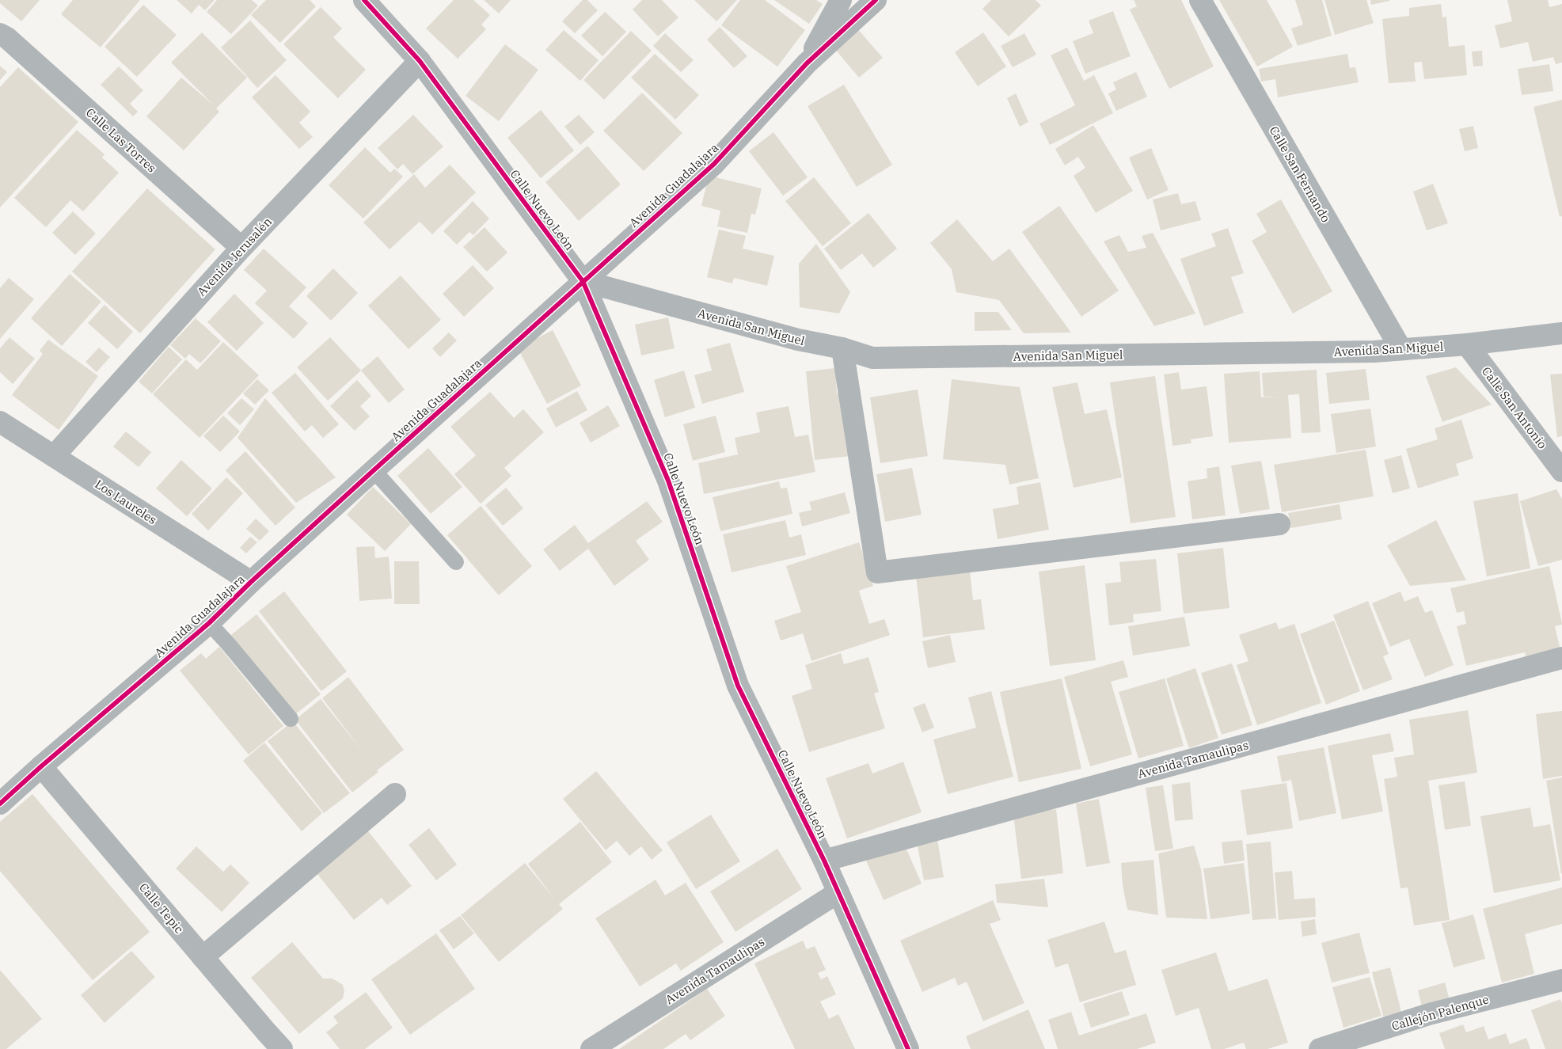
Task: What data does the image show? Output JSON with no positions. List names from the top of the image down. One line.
{"streets":{"street":["Calle Las Torres","Calle San Fernando","Avenida Guadalajara","Calle Nuevo León","Avenida Jerusalén","Avenida San Miguel","Calle San Antonio","Los Laureles","Avenida Tamaulipas","Calle Tepic","Callejón Palenque"]},"crossings":[["Calle Las Torres","Avenida Jerusalén"],["Calle San Fernando","Avenida San Miguel"],["Avenida Guadalajara","Calle Nuevo León"],["Avenida Guadalajara","Avenida San Miguel"],["Avenida Guadalajara","Los Laureles"],["Avenida Guadalajara","Calle Tepic"],["Calle Nuevo León","Avenida Jerusalén"],["Calle Nuevo León","Avenida San Miguel"],["Calle Nuevo León","Avenida Tamaulipas"],["Avenida Jerusalén","Los Laureles"],["Avenida San Miguel","Calle San Antonio"]]}
